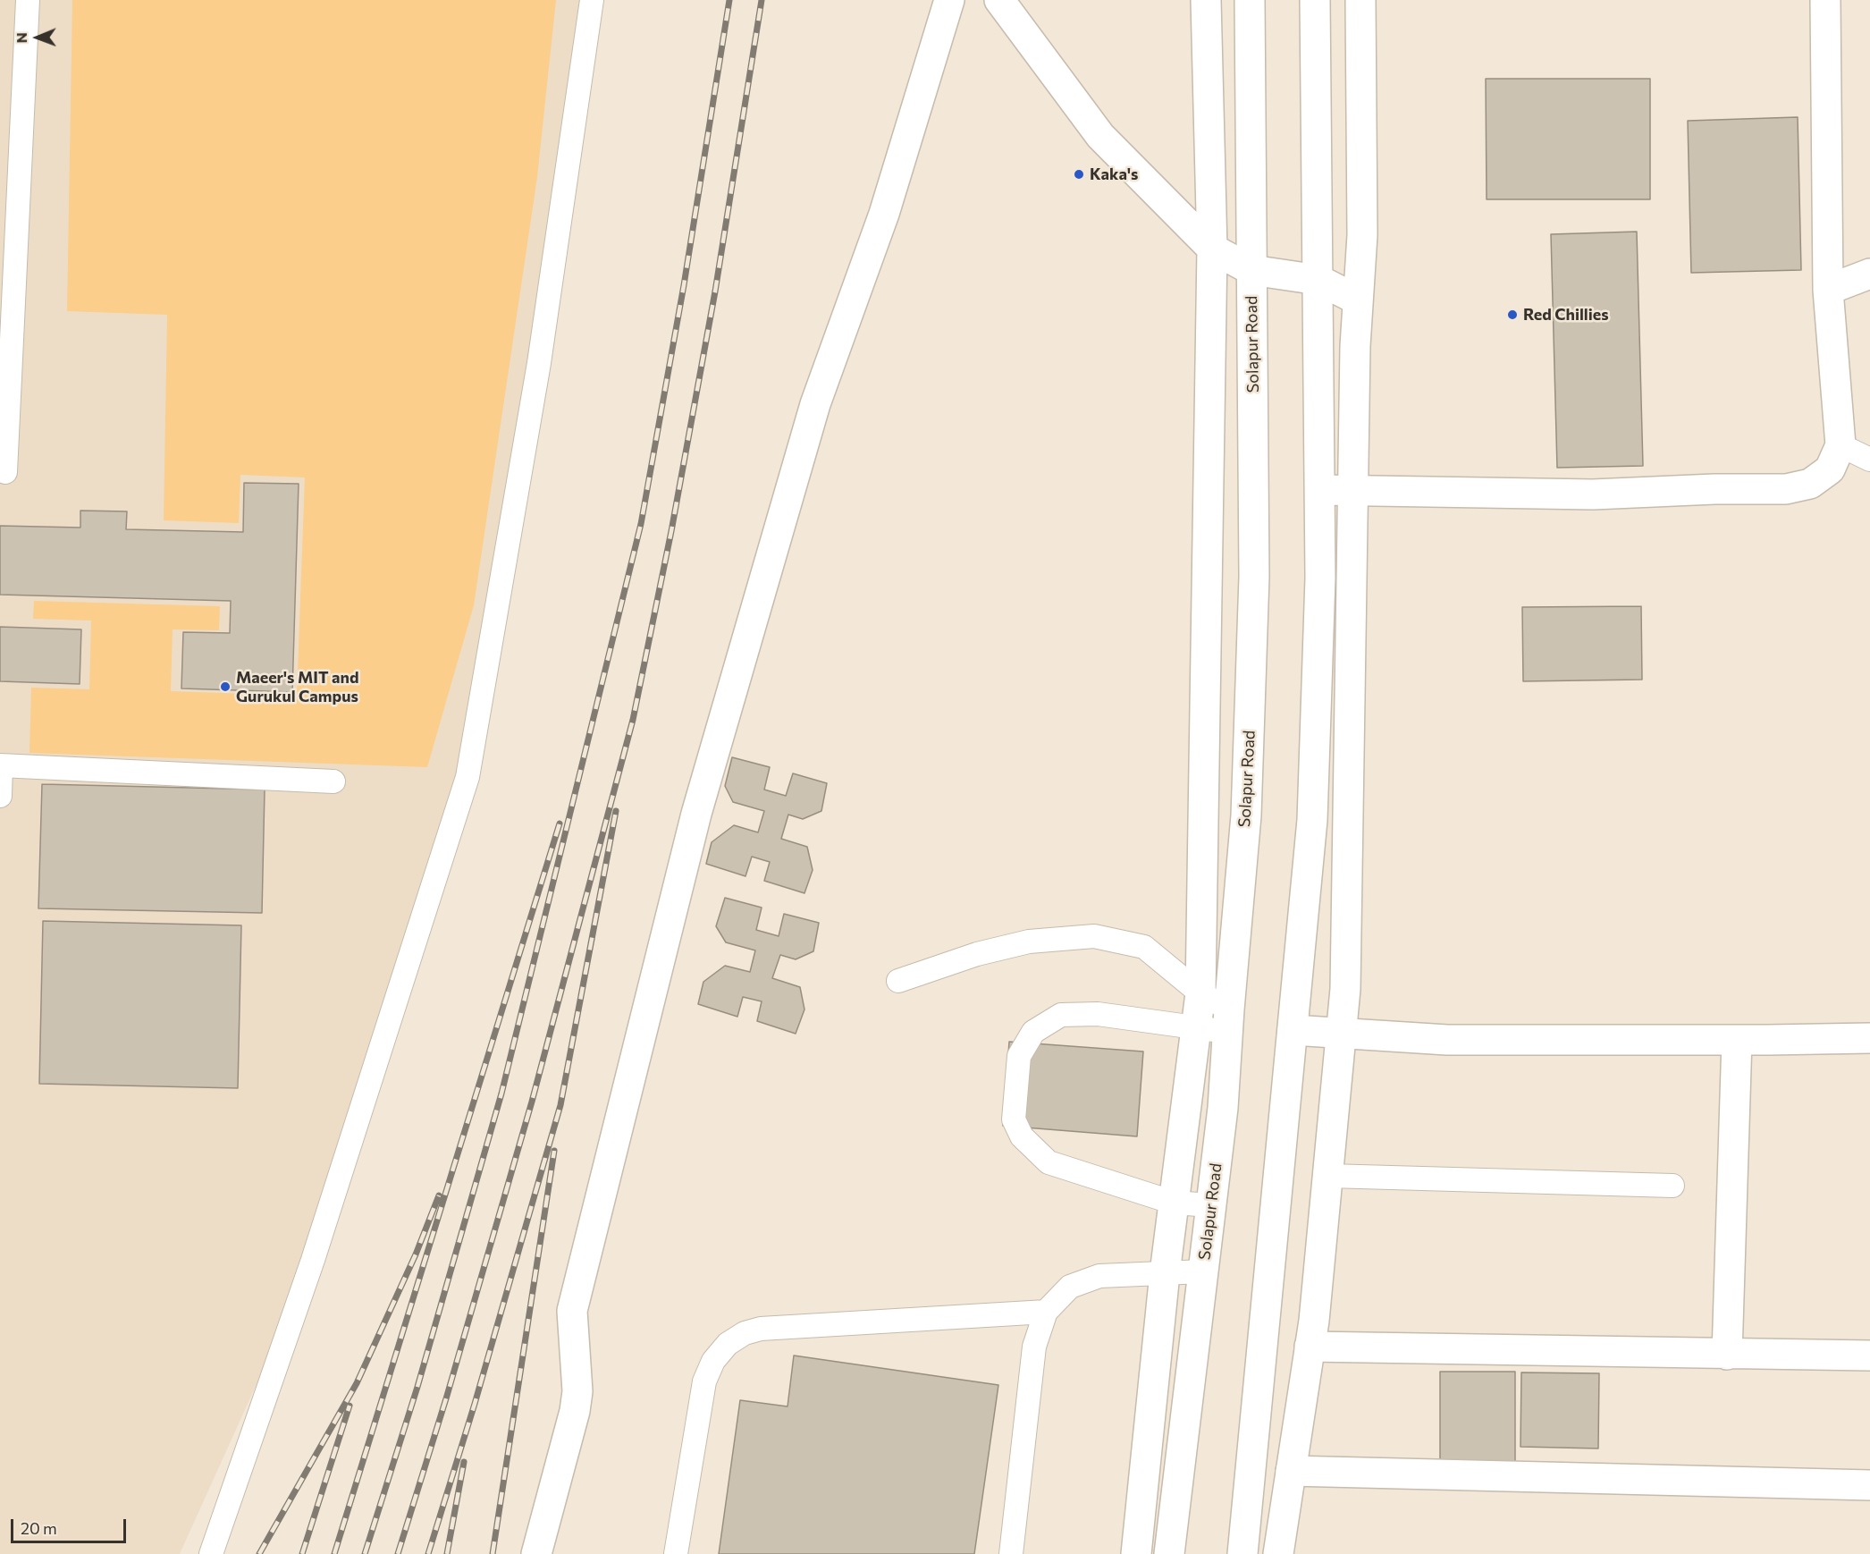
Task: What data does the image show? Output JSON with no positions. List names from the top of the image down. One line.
{"streets":{"main road":["Solapur Road"]},"places":["Kaka's","Red Chillies","Maeer's MIT and Gurukul Campus"],"scale_bar":"20 m","north":"left"}
